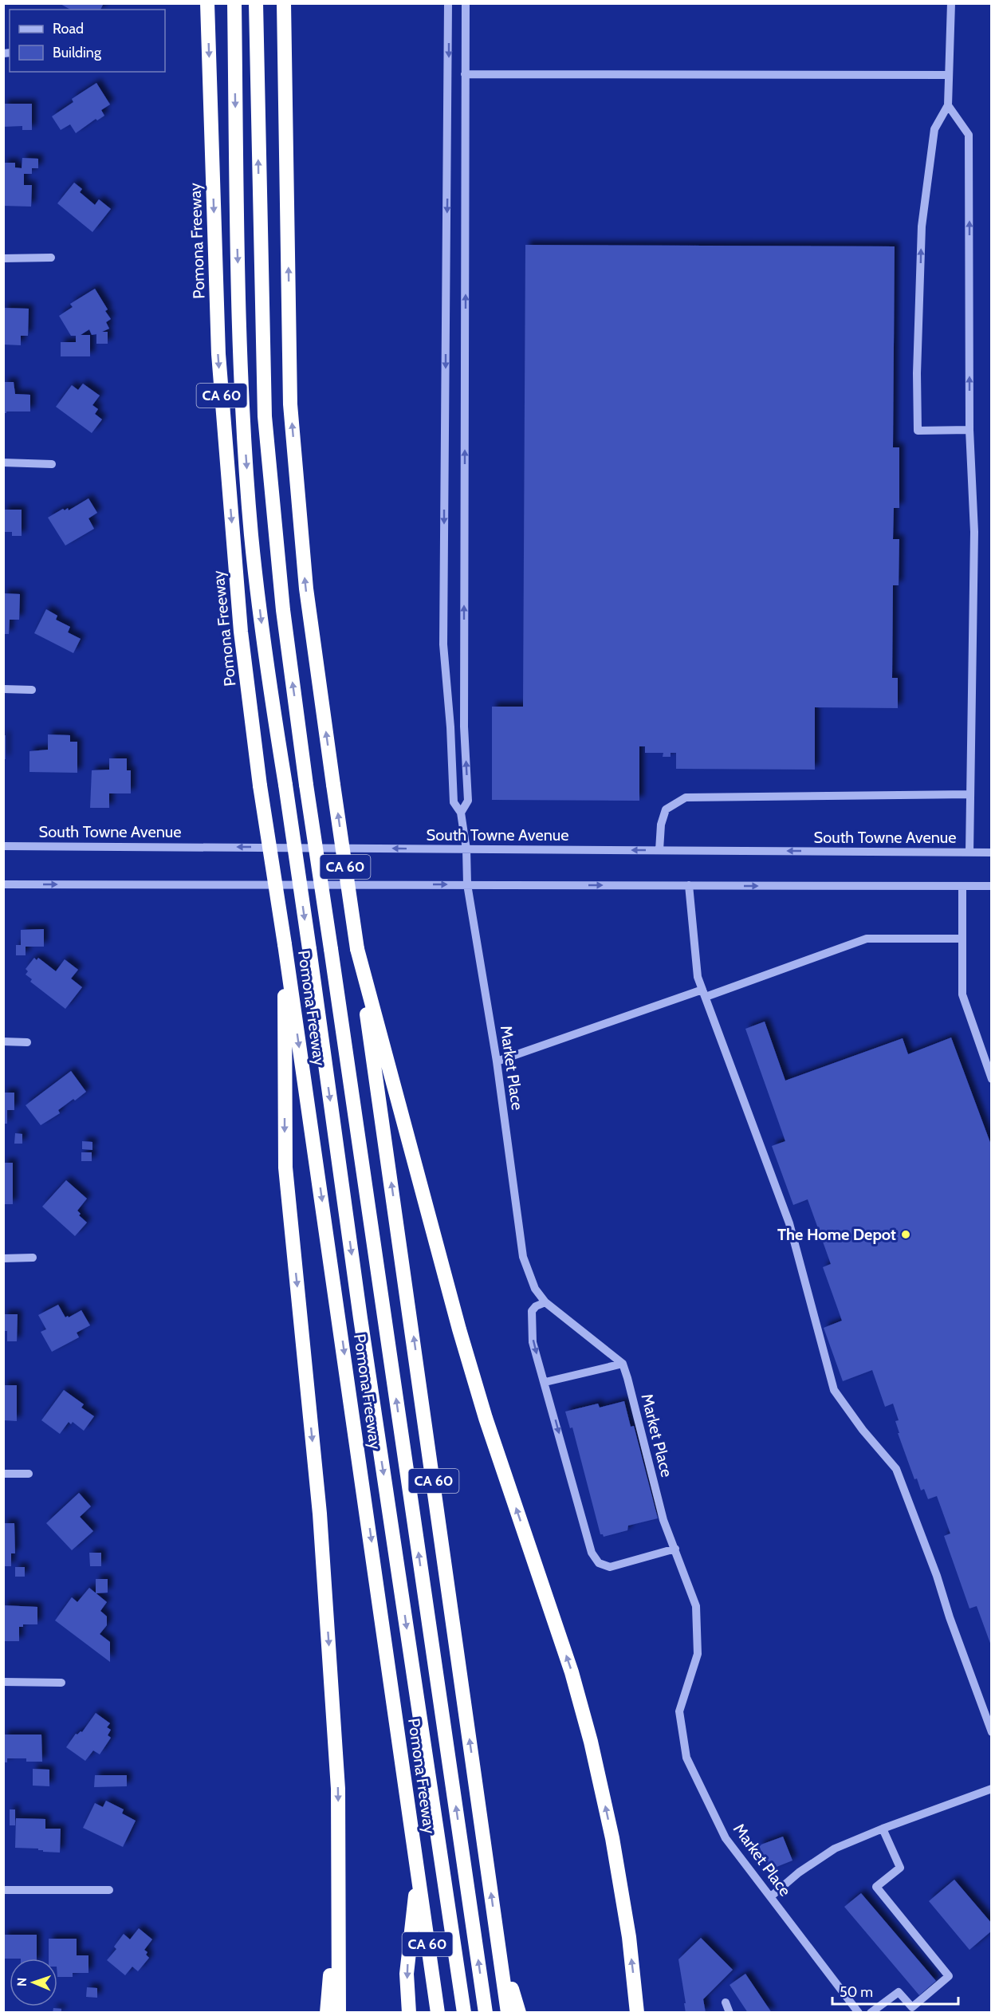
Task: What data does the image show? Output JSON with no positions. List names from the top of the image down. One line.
{"streets":{"highway":["Pomona Freeway","CA 60"],"street":["South Towne Avenue","Market Place"]},"crossings":[["South Towne Avenue","Market Place"]],"places":["The Home Depot"],"legend":["Road","Building"],"scale_bar":"50 m","north":"left"}
